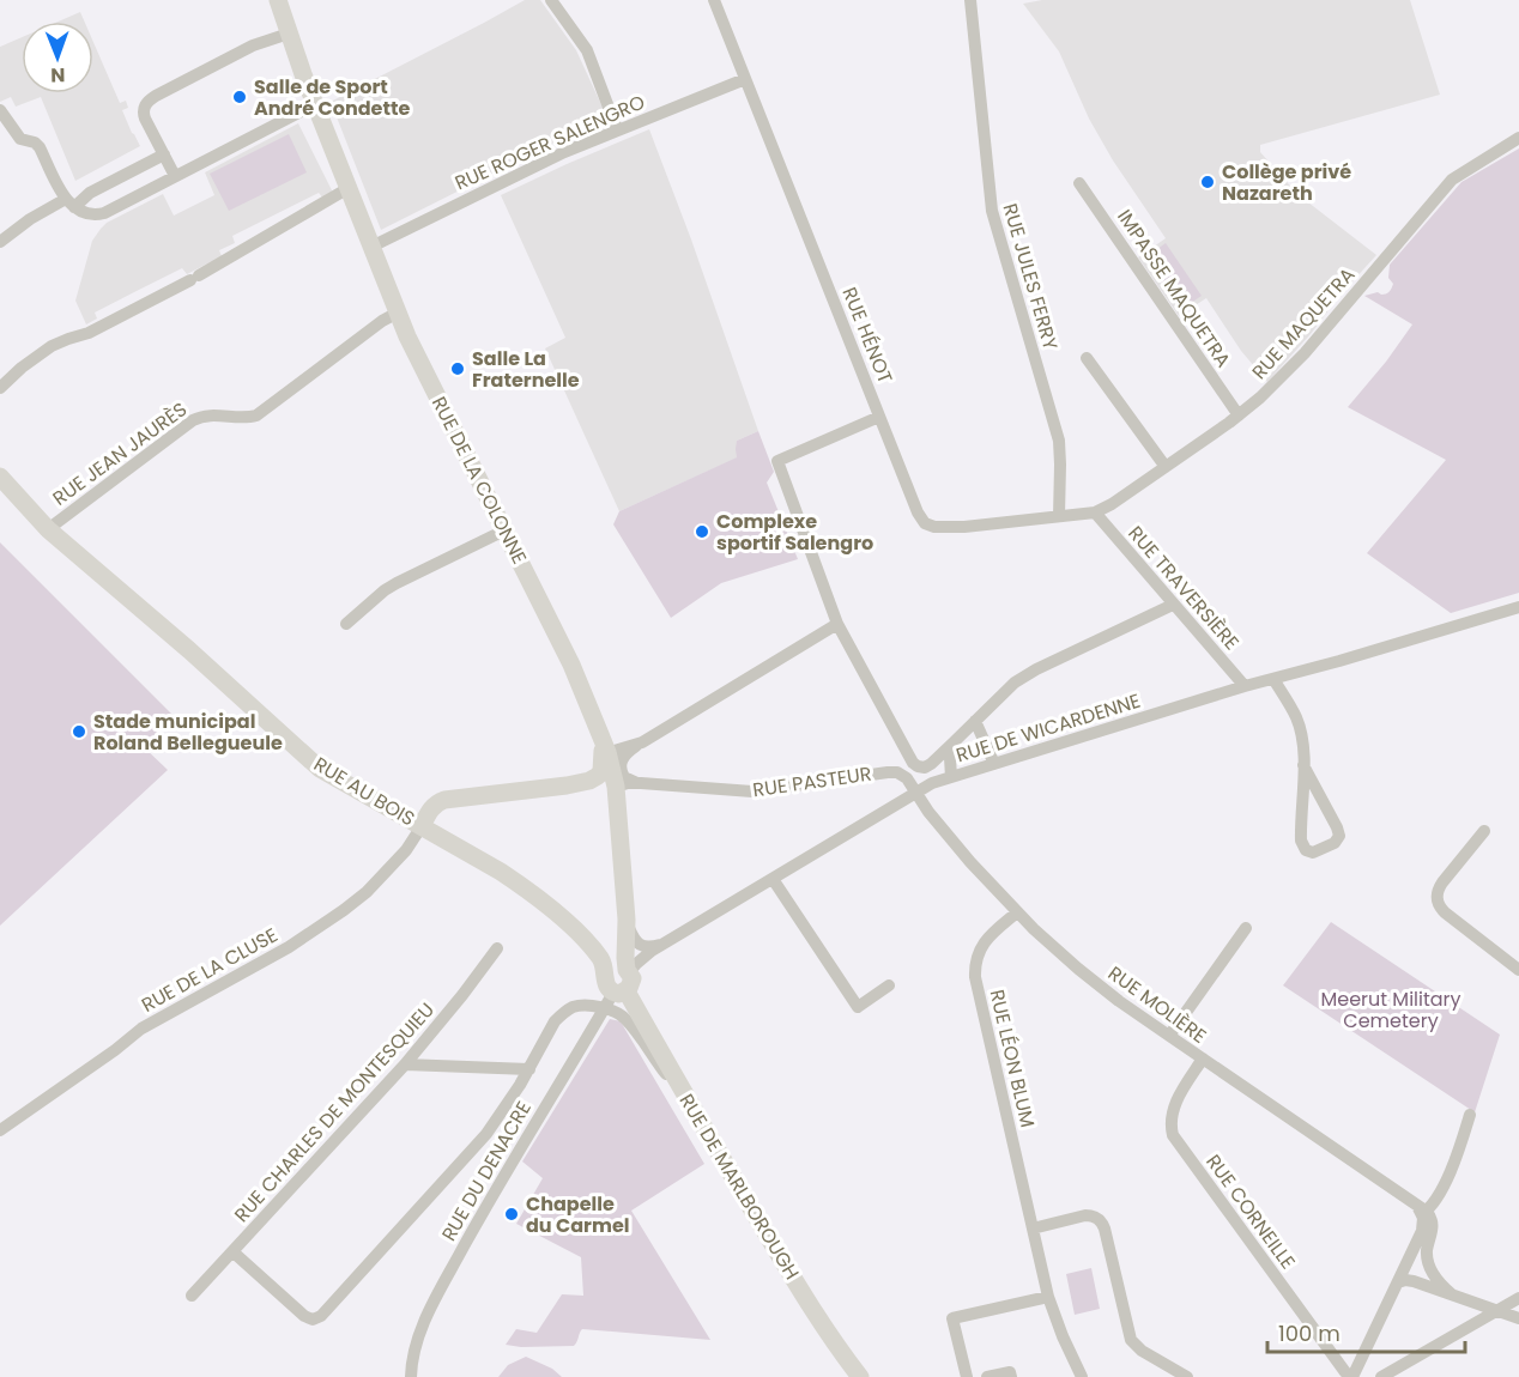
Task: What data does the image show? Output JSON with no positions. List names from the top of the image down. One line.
{"streets":{"main road":["RUE DE LA COLONNE","RUE AU BOIS","RUE DE MARLBOROUGH"],"street":["RUE ROGER SALENGRO","RUE JULES FERRY","IMPASSE MAQUETRA","RUE MAQUETRA","RUE HÉNOT","RUE JEAN JAURÈS","RUE TRAVERSIÈRE","RUE DE WICARDENNE","RUE PASTEUR","RUE DE LA CLUSE","RUE MOLIÈRE","RUE LÉON BLUM","RUE CHARLES DE MONTESQUIEU","RUE DU DENACRE","RUE CORNEILLE"]},"crossings":[["RUE ROGER SALENGRO","RUE HÉNOT"],["RUE ROGER SALENGRO","RUE DE LA COLONNE"],["RUE JULES FERRY","RUE HÉNOT"],["IMPASSE MAQUETRA","RUE MAQUETRA"],["RUE MAQUETRA","RUE HÉNOT"],["RUE MAQUETRA","RUE TRAVERSIÈRE"],["RUE HÉNOT","RUE TRAVERSIÈRE"],["RUE JEAN JAURÈS","RUE DE LA COLONNE"],["RUE JEAN JAURÈS","RUE AU BOIS"],["RUE DE LA COLONNE","RUE DE WICARDENNE"],["RUE DE LA COLONNE","RUE PASTEUR"],["RUE DE LA COLONNE","RUE AU BOIS"],["RUE DE LA COLONNE","RUE DU DENACRE"],["RUE DE LA COLONNE","RUE DE MARLBOROUGH"],["RUE TRAVERSIÈRE","RUE DE WICARDENNE"],["RUE DE WICARDENNE","RUE PASTEUR"],["RUE DE WICARDENNE","RUE MOLIÈRE"],["RUE PASTEUR","RUE MOLIÈRE"],["RUE AU BOIS","RUE DE LA CLUSE"],["RUE AU BOIS","RUE DU DENACRE"],["RUE AU BOIS","RUE DE MARLBOROUGH"],["RUE MOLIÈRE","RUE LÉON BLUM"],["RUE MOLIÈRE","RUE CORNEILLE"],["RUE DU DENACRE","RUE DE MARLBOROUGH"]],"parks":["Meerut Military Cemetery"],"places":["Salle de Sport André Condette","Collège privé Nazareth","Salle La Fraternelle","Complexe sportif Salengro","Stade municipal Roland Bellegueule","Chapelle du Carmel"],"scale_bar":"100 m","north":"bottom"}
